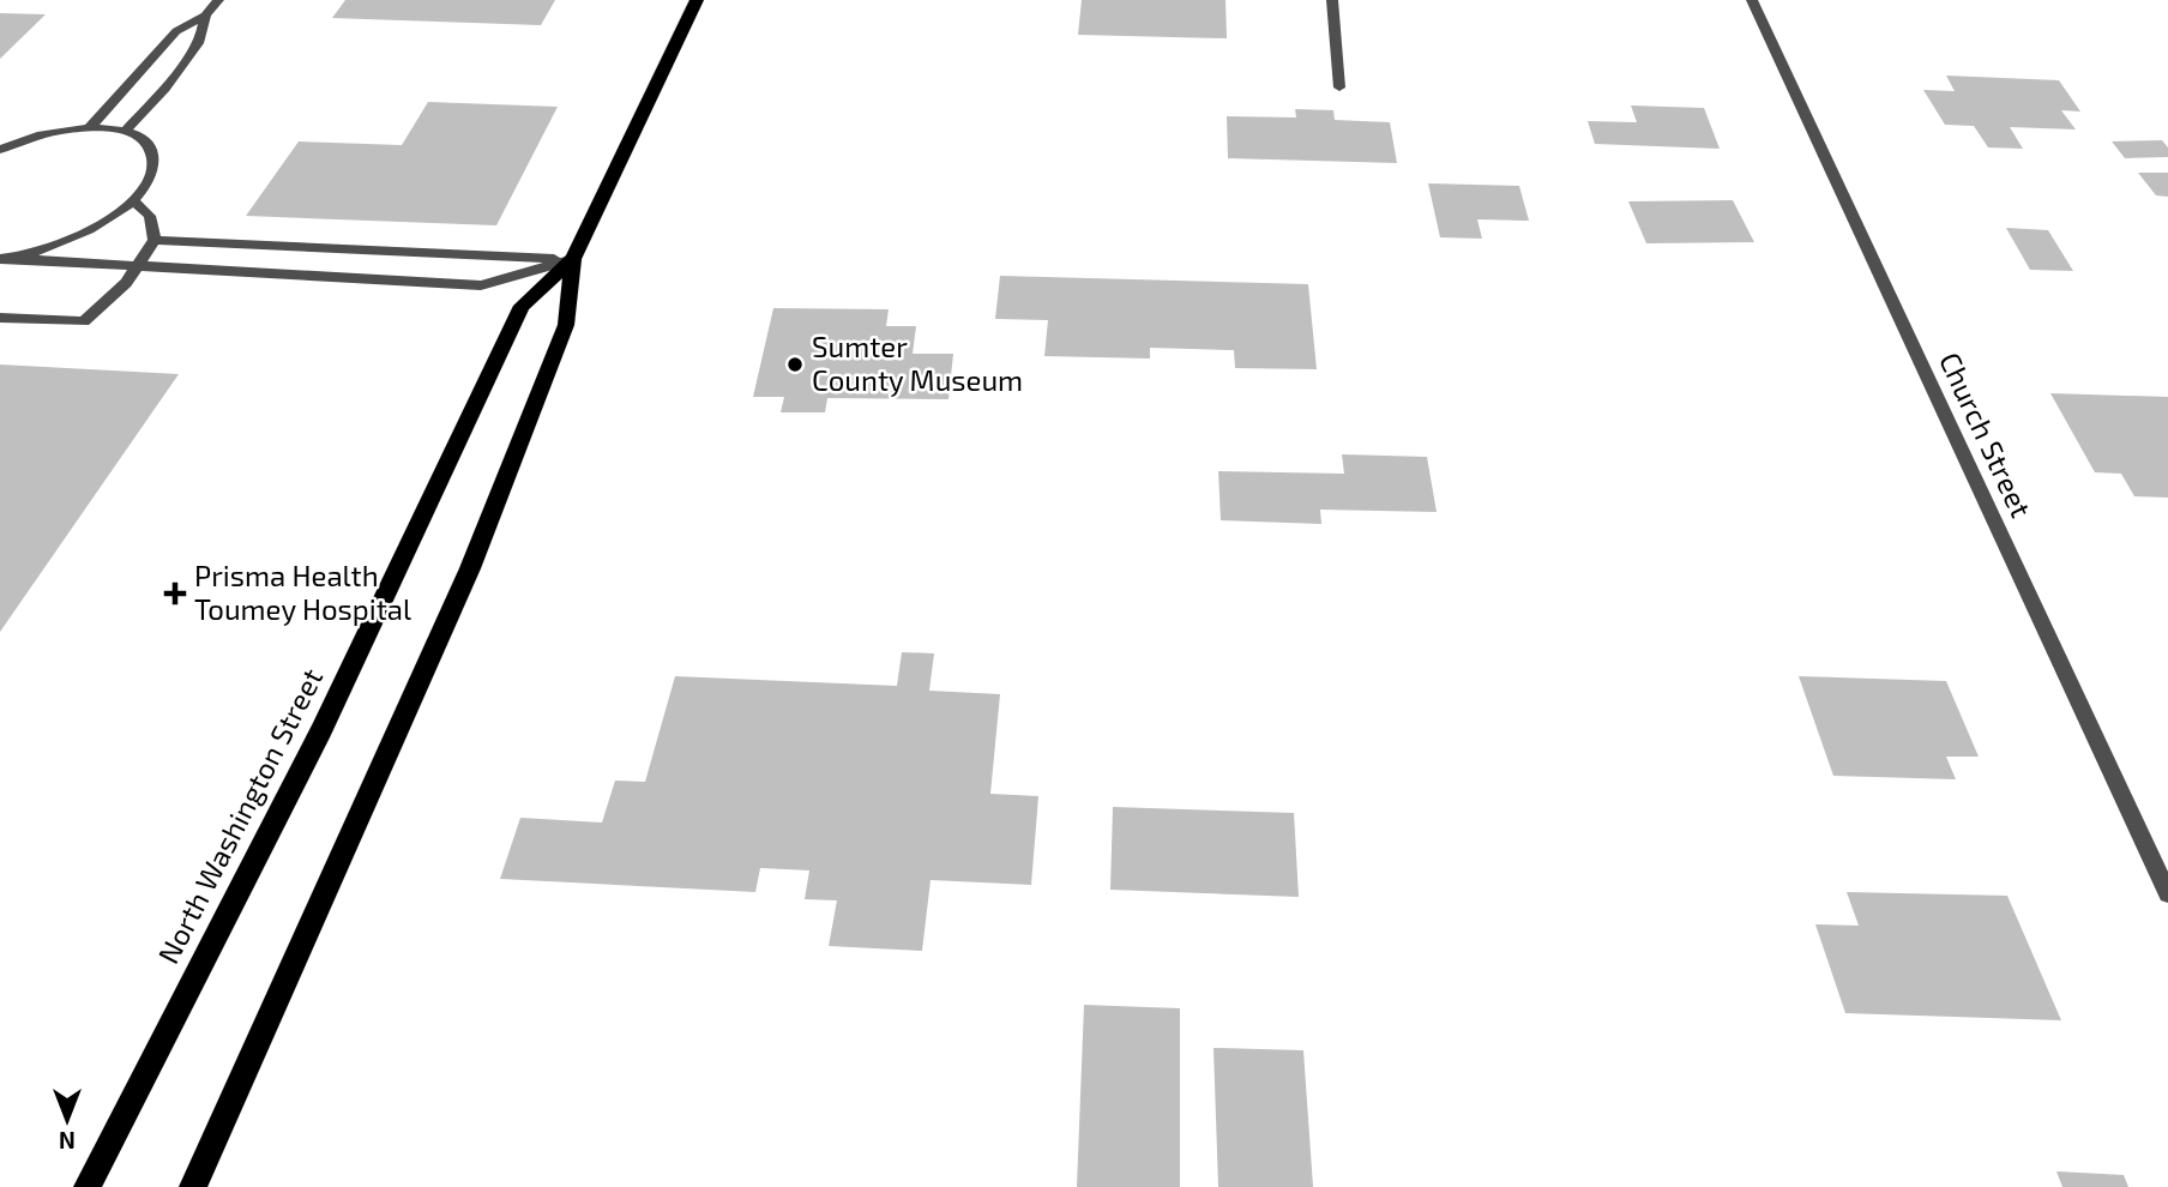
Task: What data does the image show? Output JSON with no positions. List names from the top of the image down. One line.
{"streets":{"main road":["North Washington Street"],"street":["Church Street"]},"places":{"other":["Sumter County Museum"],"health":["Prisma Health Toumey Hospital"]},"north":"bottom"}
